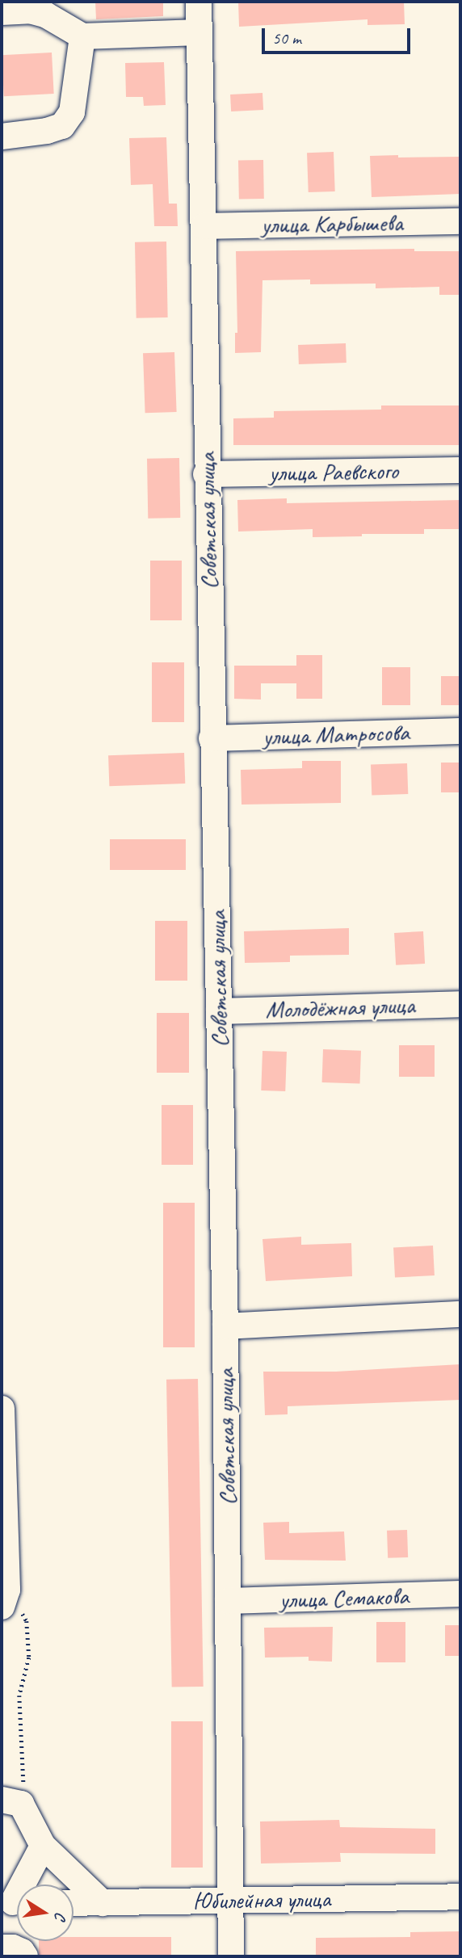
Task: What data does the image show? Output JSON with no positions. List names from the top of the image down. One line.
{"streets":{"street":["улица Карбышева","улица Раевского","Советская улица","улица Матросова","Молодёжная улица","улица Семакова","Юбилейная улица"]},"crossings":[["улица Карбышева","Советская улица"],["улица Раевского","Советская улица"],["Советская улица","улица Матросова"],["Советская улица","Молодёжная улица"],["Советская улица","улица Семакова"],["Советская улица","Юбилейная улица"]],"scale_bar":"50 m","north":"right"}
